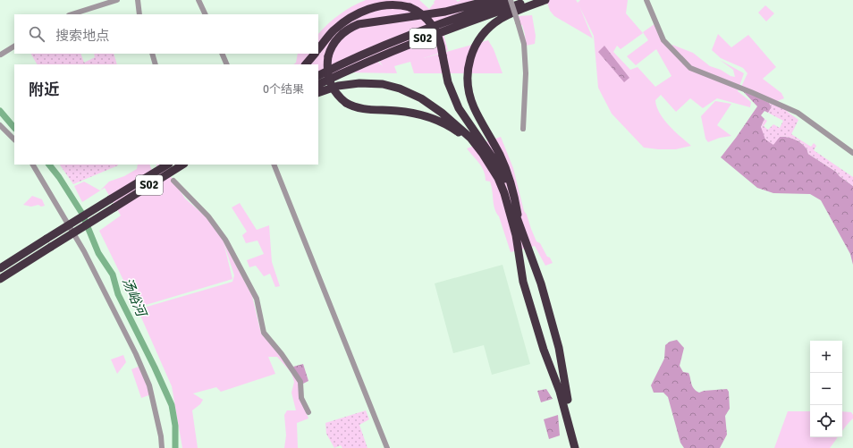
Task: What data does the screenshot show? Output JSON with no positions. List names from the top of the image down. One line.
{"streets":{"highway":["S02"]},"water":["汤峪河"],"page":{"search":"搜索地点","heading":["附近","0个结果"],"map_buttons":["+","−"]}}
